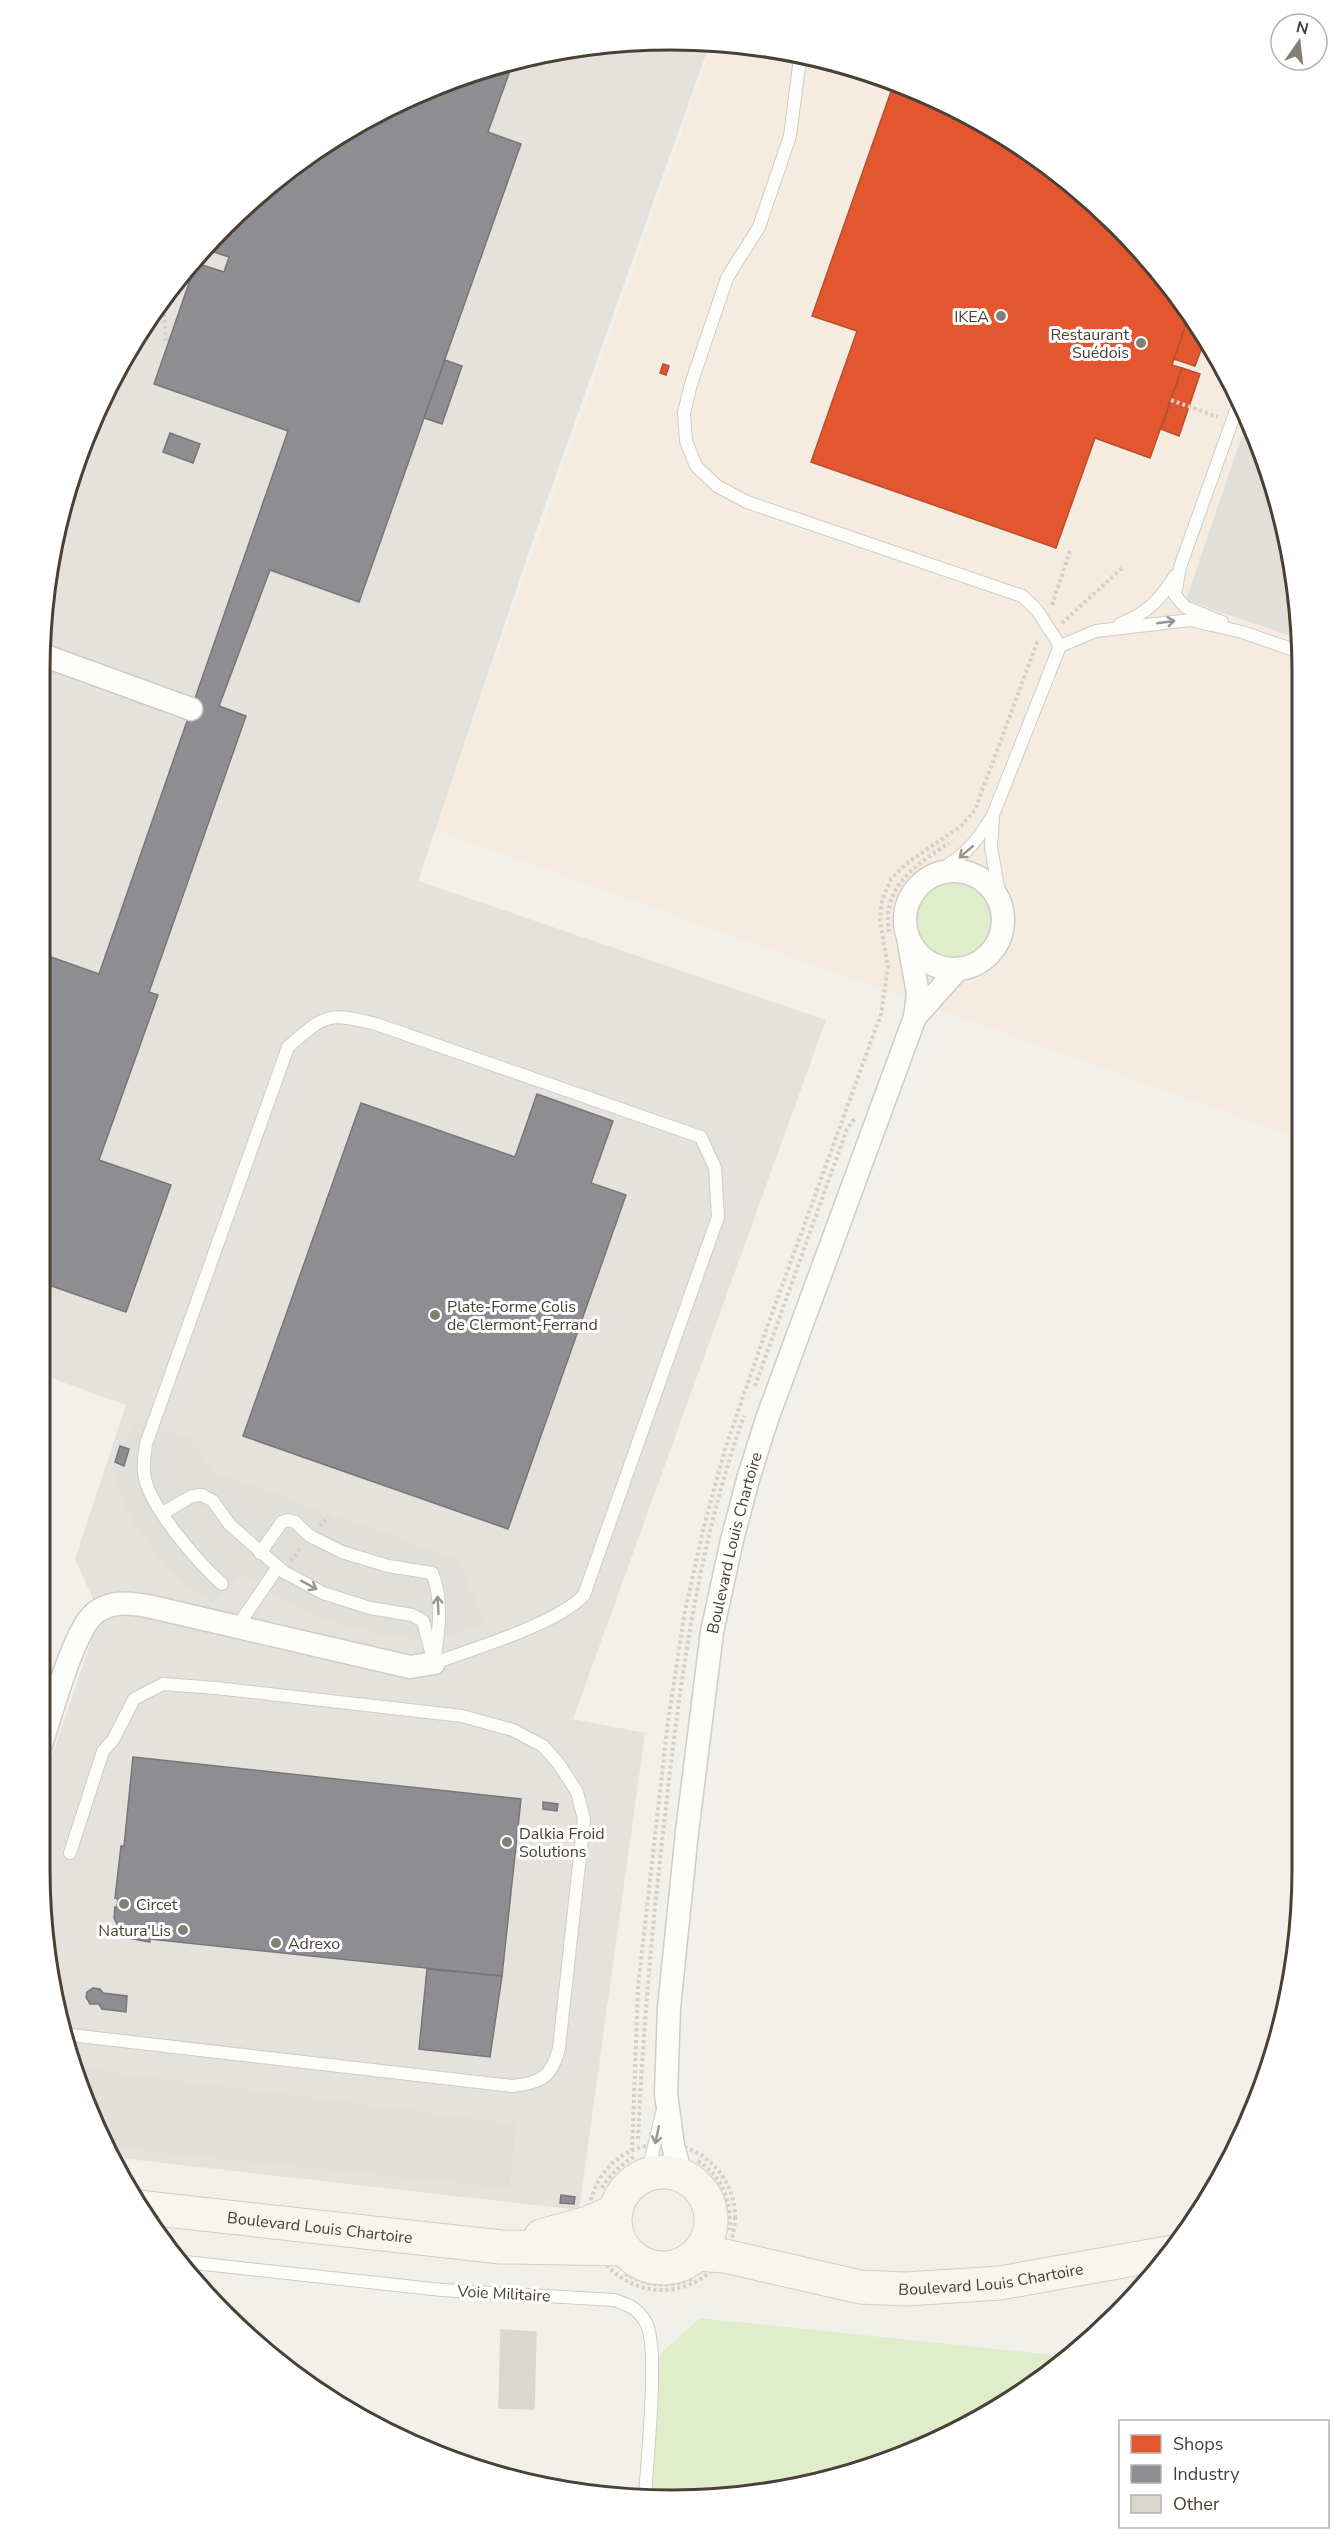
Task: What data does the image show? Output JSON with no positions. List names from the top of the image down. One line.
{"streets":{"main road":["Boulevard Louis Chartoire"],"lane":["Voie Militaire"]},"places":["IKEA","Restaurant Suédois","Plate-Forme Colis de Clermont-Ferrand","Dalkia Froid Solutions","Circet","Natura'Lis","Adrexo"],"legend":["Shops","Industry","Other"],"north":"top"}
